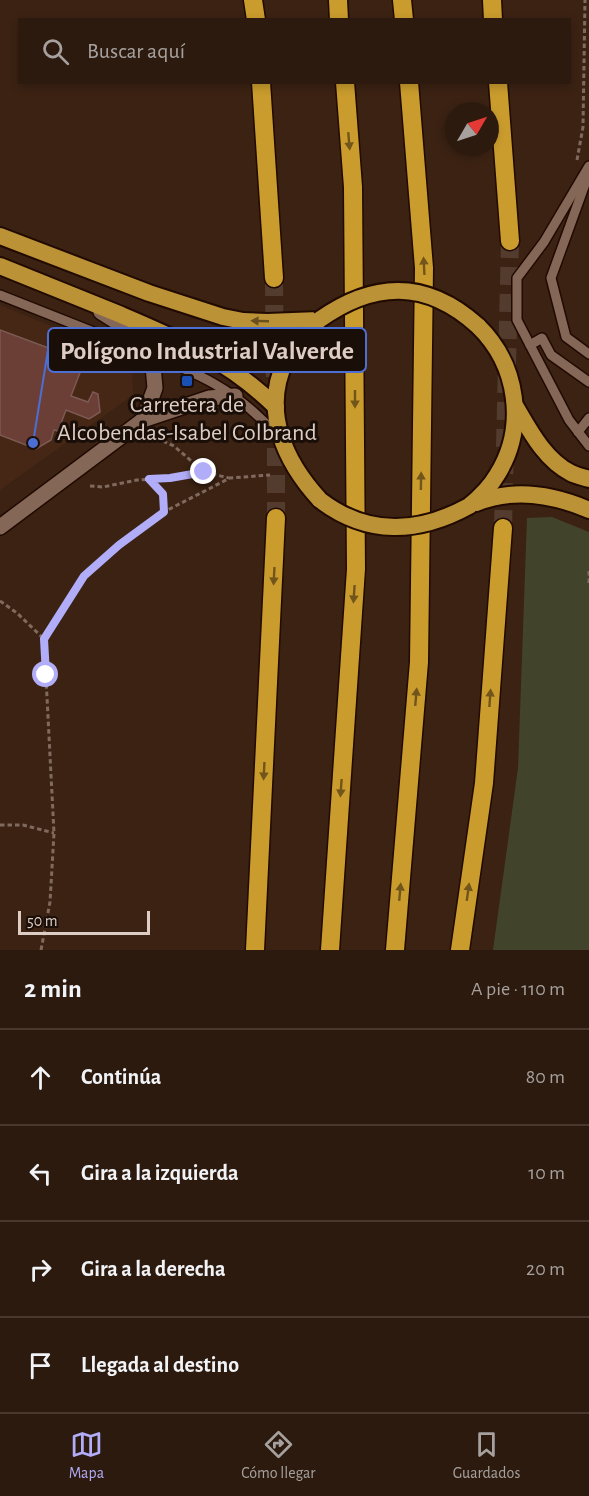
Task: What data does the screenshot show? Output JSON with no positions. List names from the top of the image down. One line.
{"places":{"transit":["Carretera de Alcobendas-Isabel Colbrand"],"other":["Polígono Industrial Valverde"]},"scale_bar":"50 m","north":"top right","page":{"search":"Buscar aquí","scale":"50 m","heading":["2 min","A pie · 110 m"],"list":[["Continúa","80 m"],["Gira a la izquierda","10 m"],["Gira a la derecha","20 m"],"Llegada al destino"],"nav":["Mapa","Cómo llegar","Guardados"]}}
